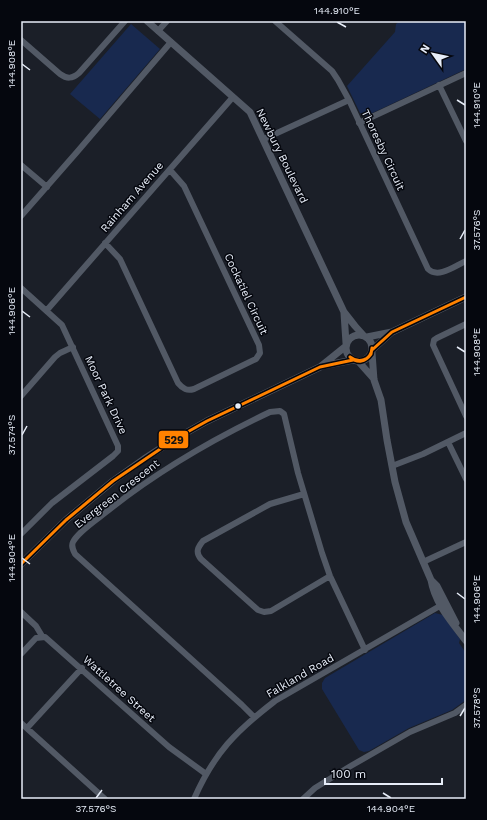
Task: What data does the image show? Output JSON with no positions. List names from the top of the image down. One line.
{"streets":{"street":["Thoresby Circuit","Newbury Boulevard","Rainham Avenue","Cockatiel Circuit","Moor Park Drive","Evergreen Crescent","Falkland Road","Wattletree Street"]},"crossings":[["Newbury Boulevard","Rainham Avenue"],["Rainham Avenue","Cockatiel Circuit"],["Rainham Avenue","Moor Park Drive"],["Evergreen Crescent","Falkland Road"],["Falkland Road","Wattletree Street"]],"lines":["transit line 529"],"scale_bar":"100 m","north":"top left","coordinates":["144.910°E","144.908°E","37.576°S","144.906°E","37.574°S","144.904°E","37.578°S"]}
